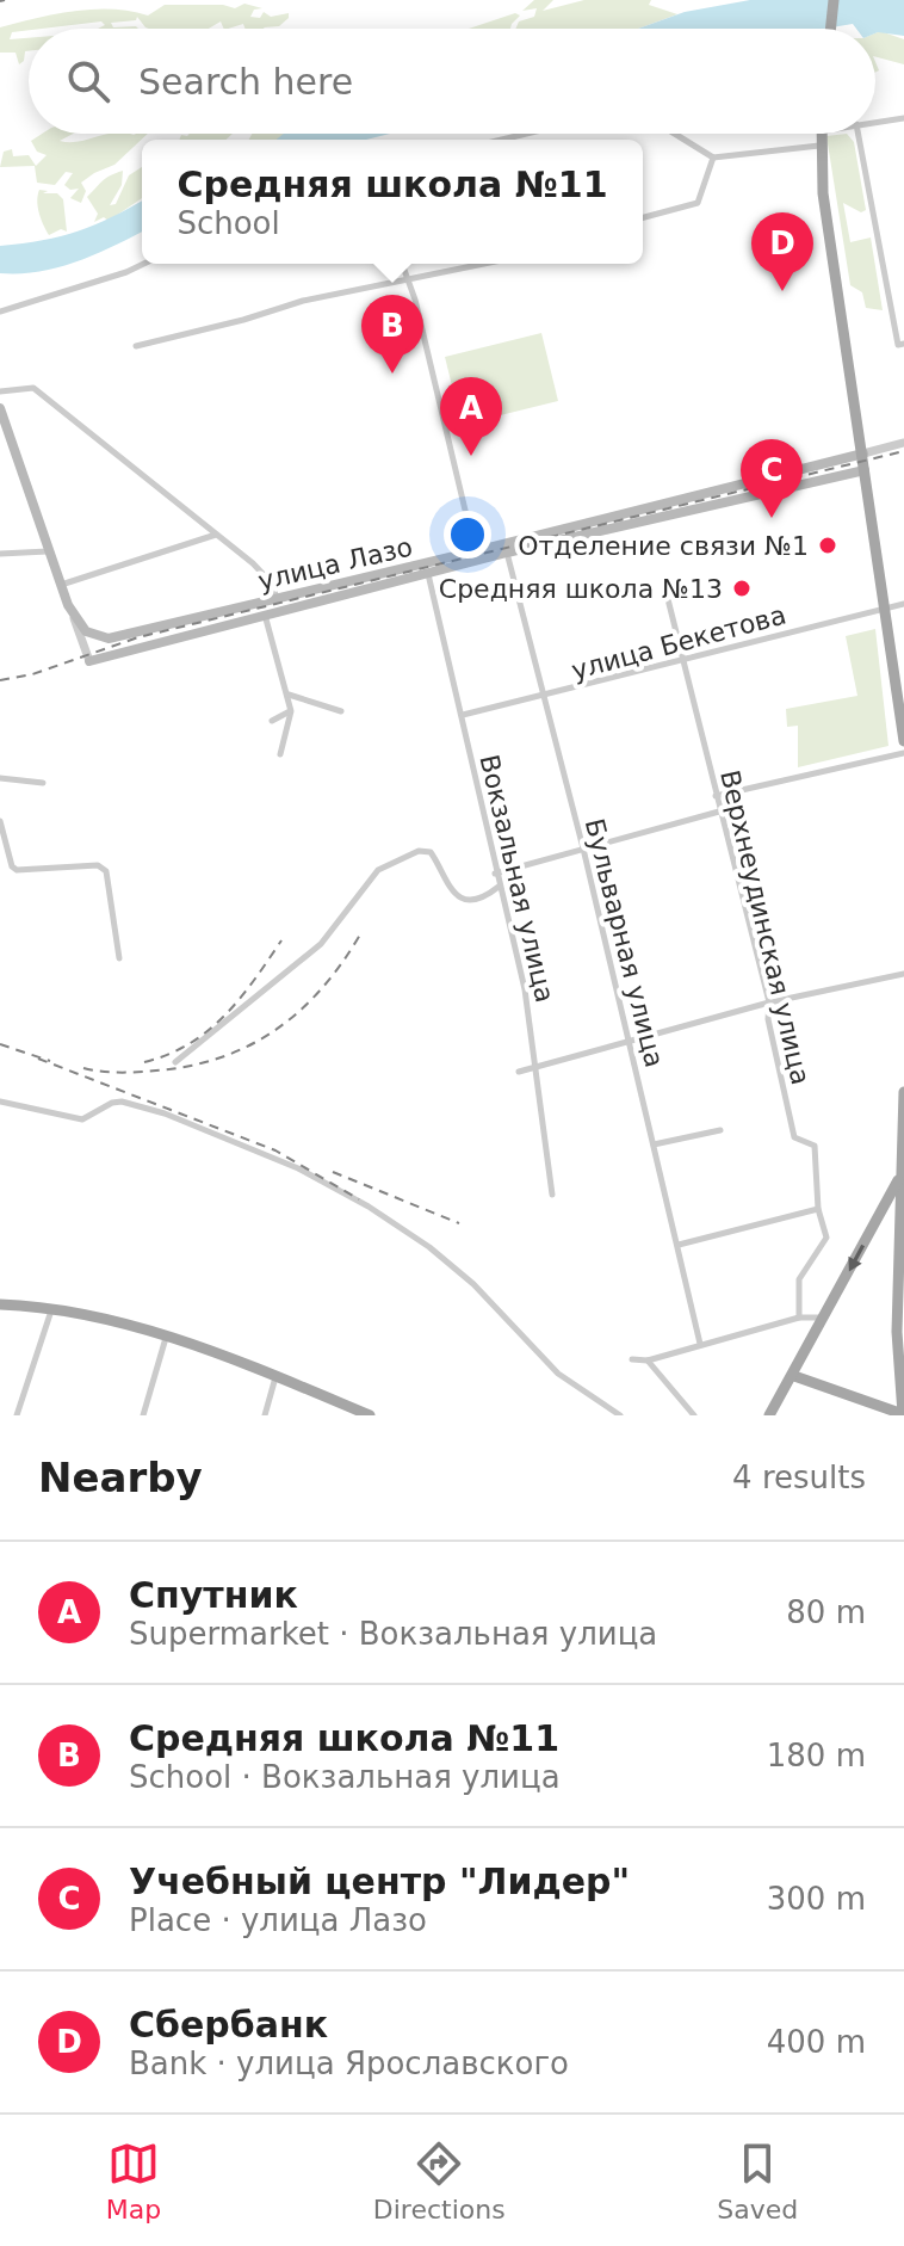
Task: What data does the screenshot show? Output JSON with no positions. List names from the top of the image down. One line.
{"streets":{"main road":["улица Лазо"],"street":["улица Бекетова","Вокзальная улица","Верхнеудинская улица","Бульварная улица"]},"crossings":[["улица Лазо","Вокзальная улица"],["улица Лазо","Бульварная улица"],["улица Бекетова","Вокзальная улица"],["улица Бекетова","Верхнеудинская улица"],["улица Бекетова","Бульварная улица"]],"places":["Отделение связи №1","Средняя школа №13"],"page":{"search":"Search here","popup":["Средняя школа №11","School"],"pins":["D","B","A","C"],"heading":["Nearby","4 results"],"list":[{"mark":"A","name":"Спутник","note":"Supermarket · Вокзальная улица","value":"80 m"},{"mark":"B","name":"Средняя школа №11","note":"School · Вокзальная улица","value":"180 m"},{"mark":"C","name":"Учебный центр \"Лидер\"","note":"Place · улица Лазо","value":"300 m"},{"mark":"D","name":"Сбербанк","note":"Bank · улица Ярославского","value":"400 m"}],"nav":["Map","Directions","Saved"]}}
